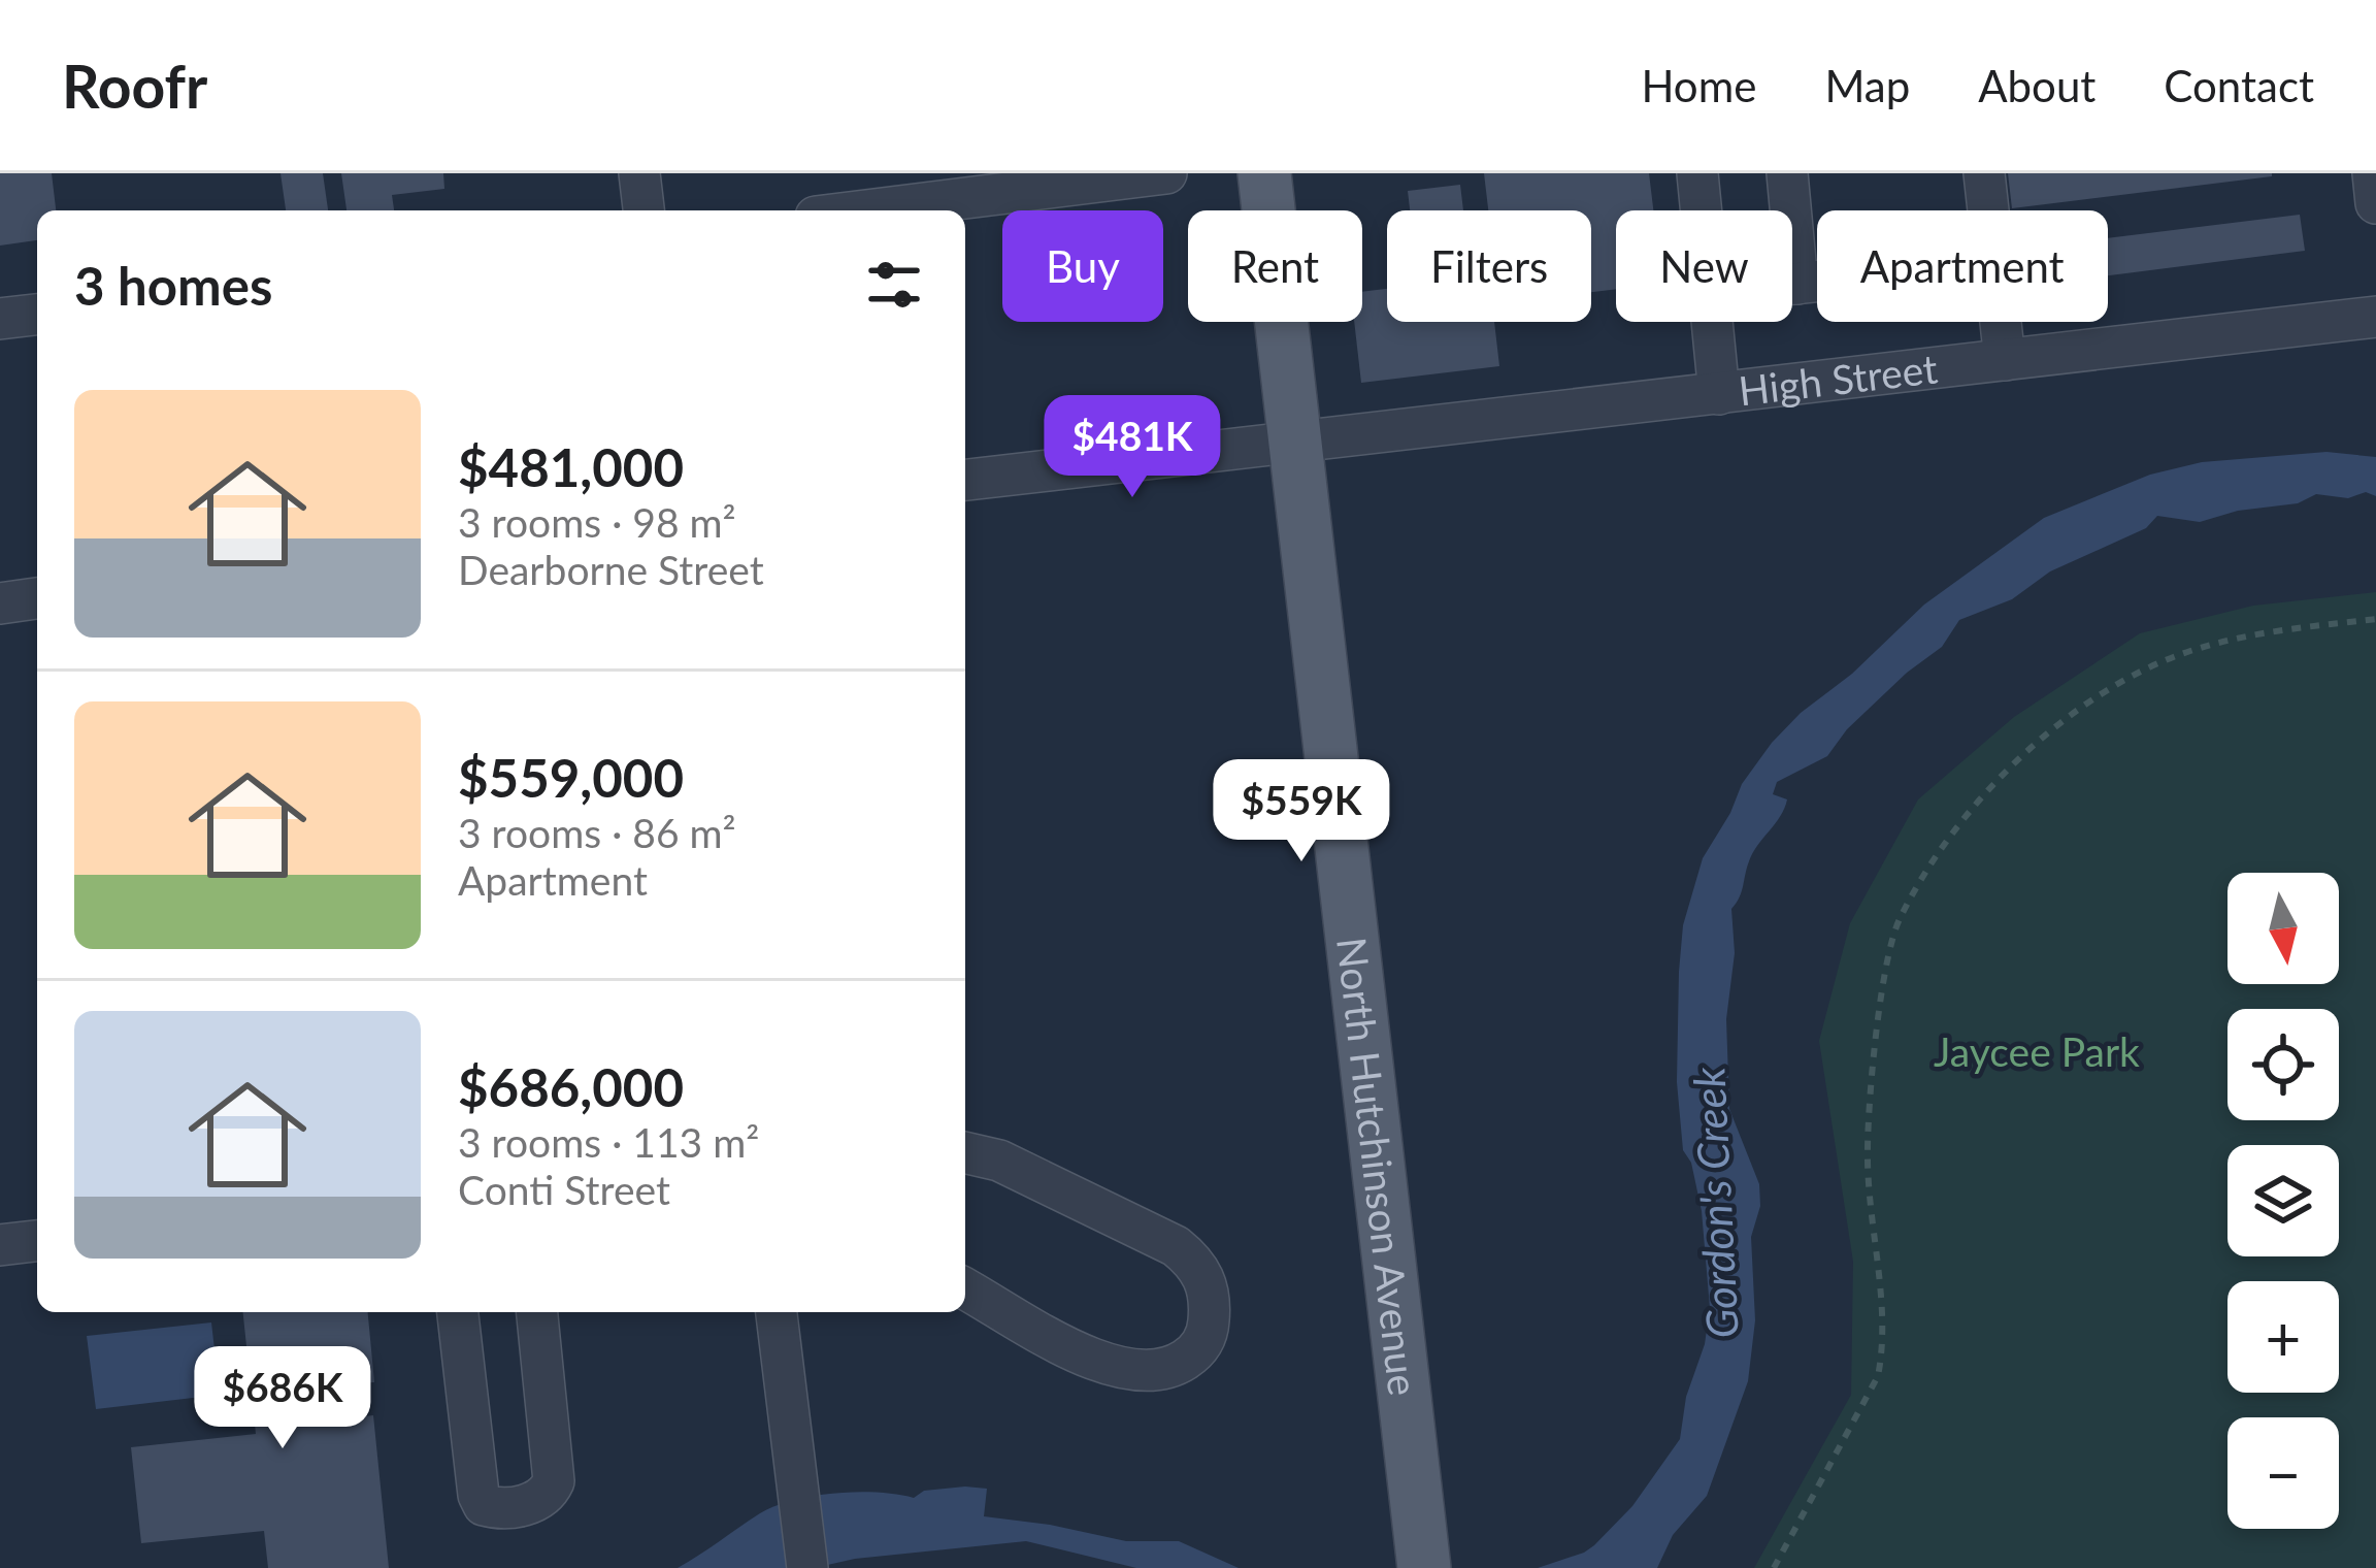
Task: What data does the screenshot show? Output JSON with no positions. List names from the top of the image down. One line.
{"streets":{"main road":["North Hutchinson Avenue"],"street":["High Street"]},"crossings":[["High Street","North Hutchinson Avenue"]],"water":["Gordon's Creek"],"parks":["Jaycee Park"],"north":"bottom","page":{"header":"Roofr","nav":["Home","Map","About","Contact"],"chip":["Buy","Rent","Filters","New","Apartment"],"heading":"3 homes","list":[{"name":"$481,000","note":"3 rooms · 98 m² · Dearborne Street"},{"name":"$559,000","note":"3 rooms · 86 m² · Apartment"},{"name":"$686,000","note":"3 rooms · 113 m² · Conti Street"}],"price":["$481K","$559K","$686K"],"map_buttons":["+","−"]}}
